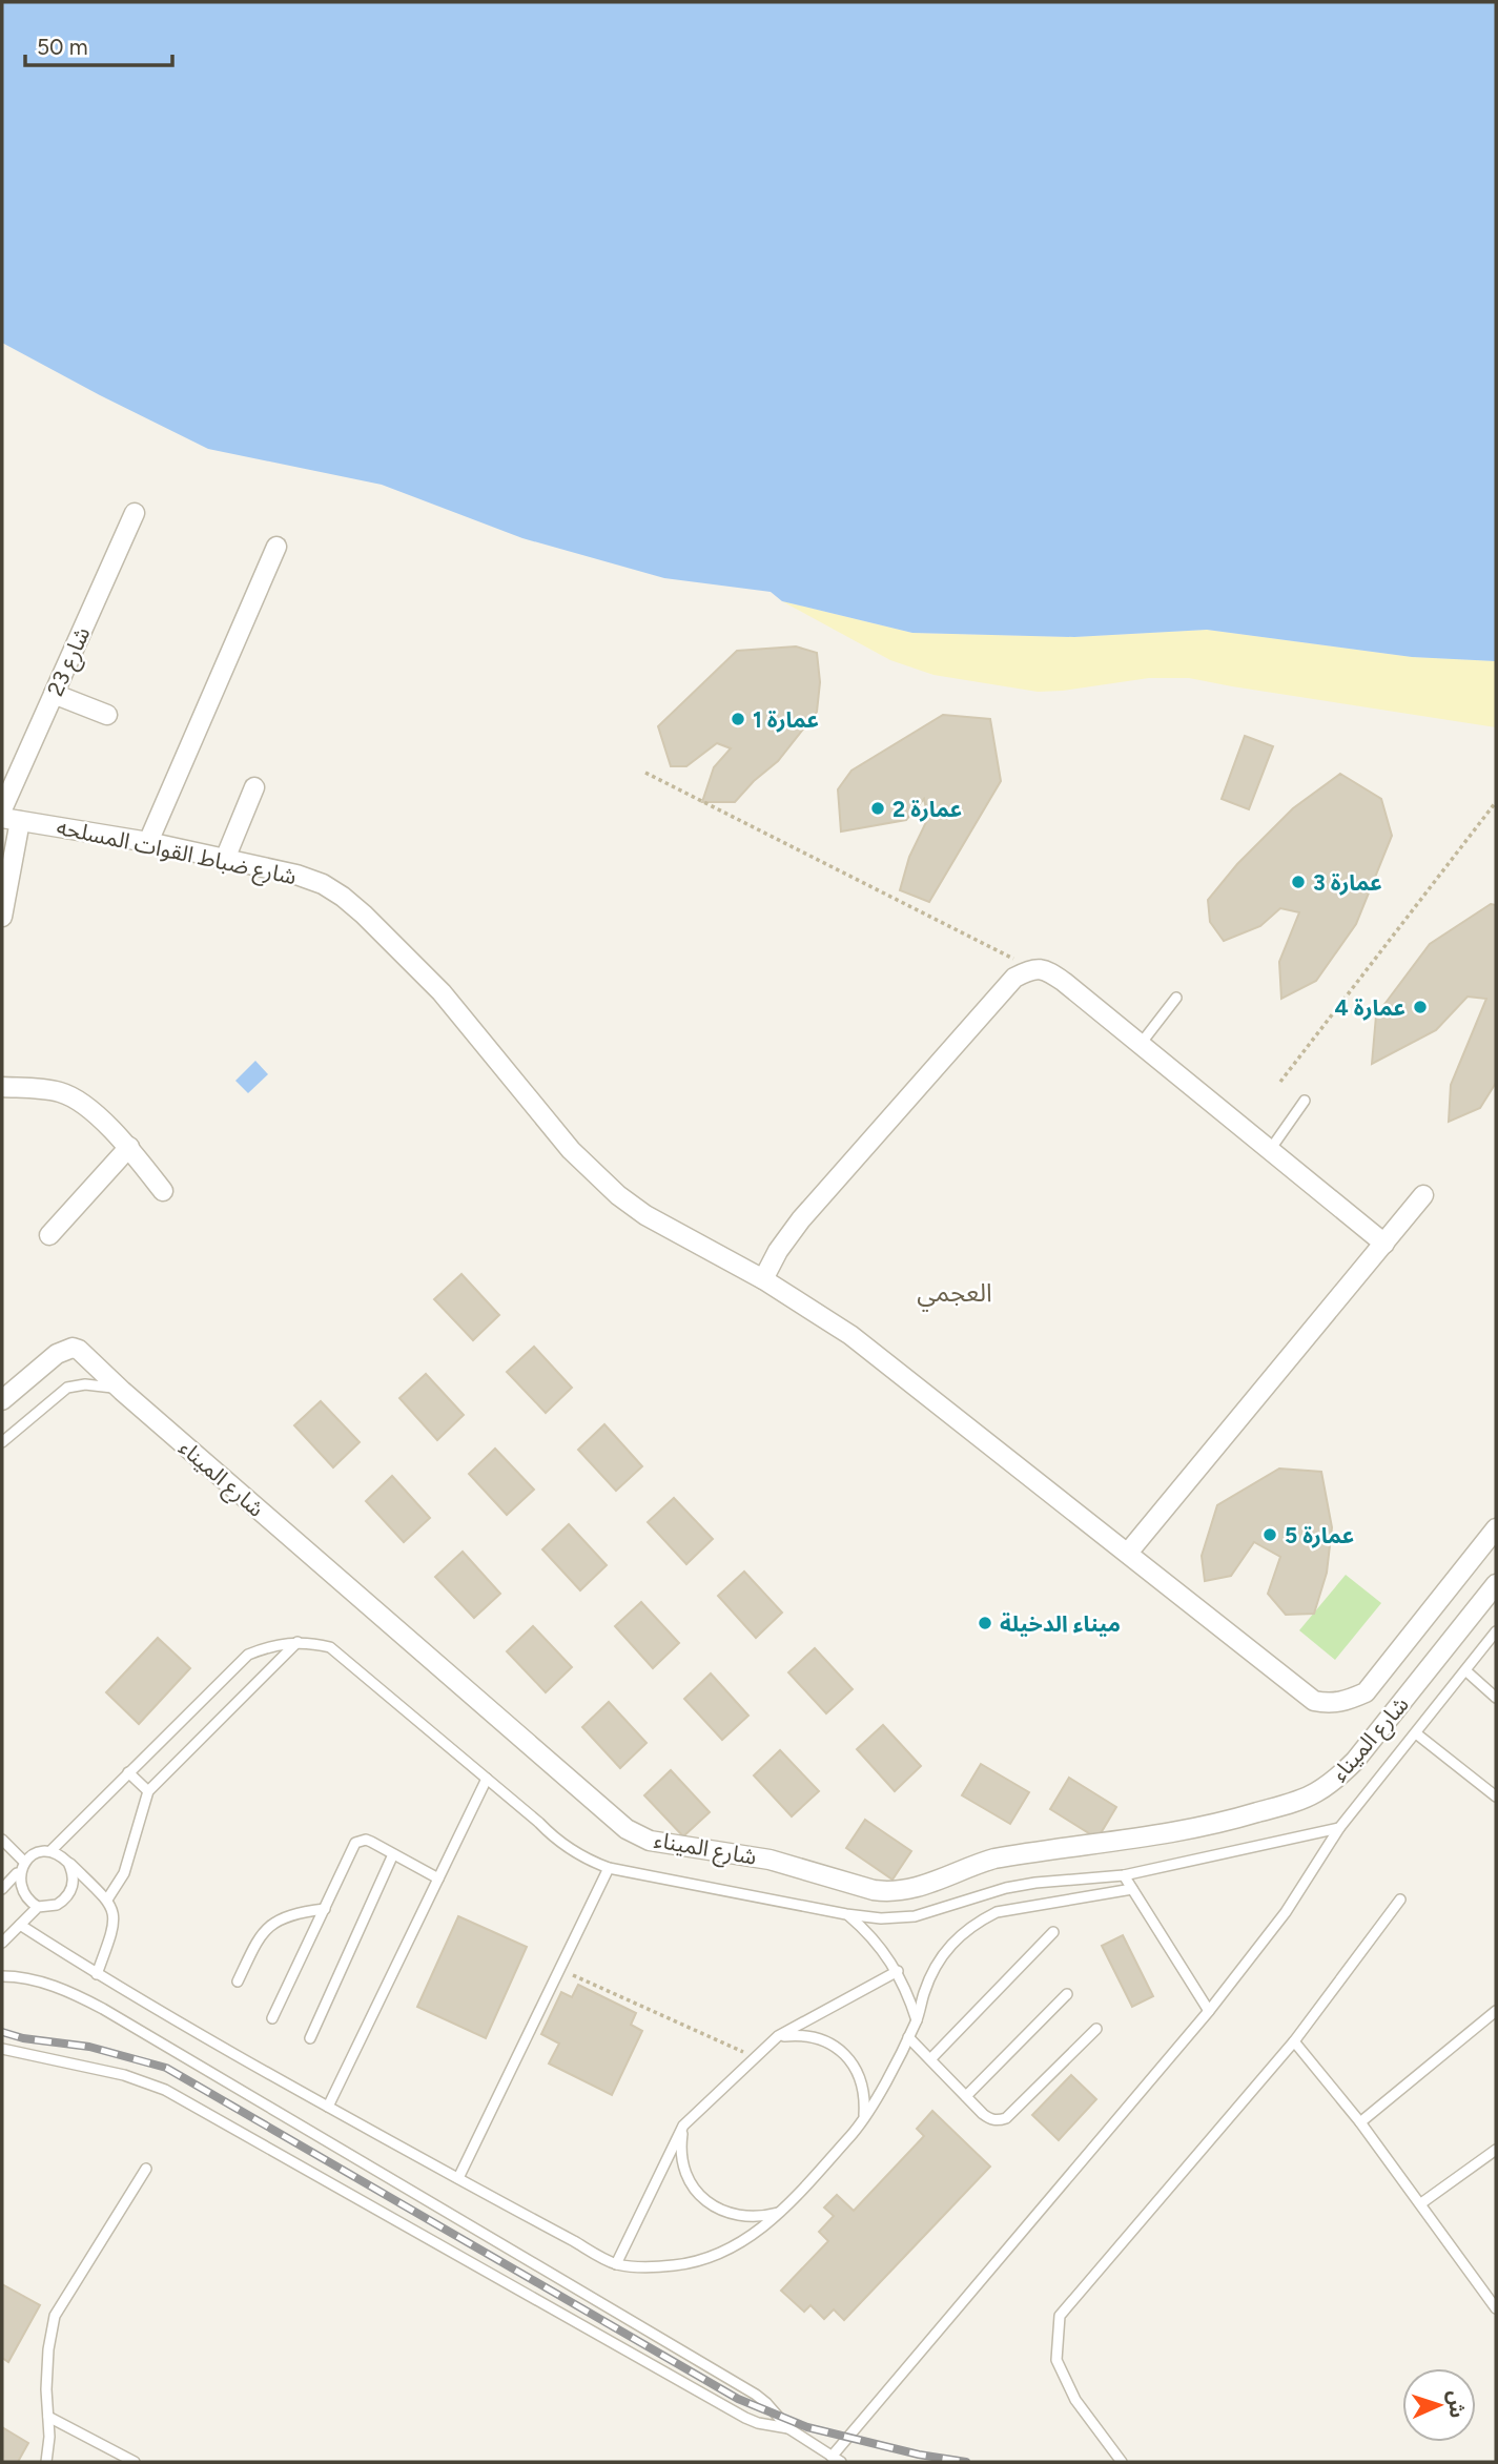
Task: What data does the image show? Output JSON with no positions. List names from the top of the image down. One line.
{"streets":{"street":["شارع 23","شارع ضباط القوات المسلحه","شارع الميناء"]},"districts":["العجمي"],"places":["عمارة 1","عمارة 2","عمارة 3","عمارة 4","عمارة 5","ميناء الدخيلة"],"scale_bar":"50 m","north":"right"}
